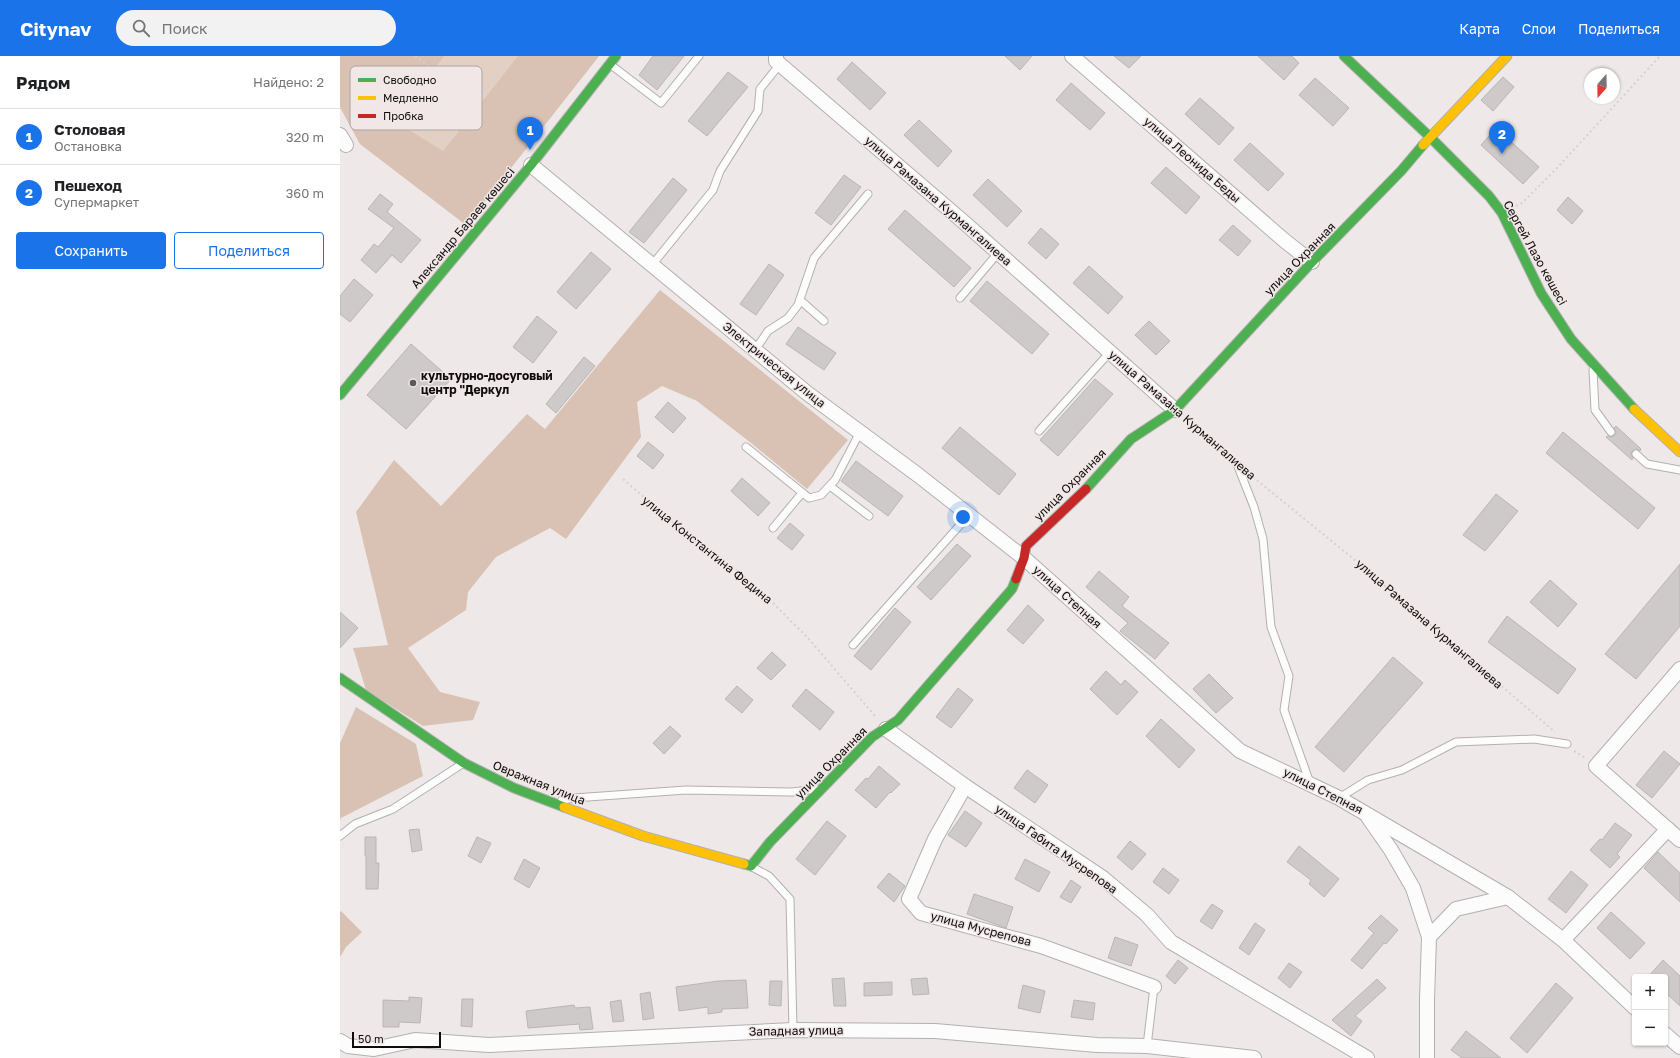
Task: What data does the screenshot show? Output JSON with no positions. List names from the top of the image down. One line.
{"streets":{"street":["улица Леонида Беды","улица Рамазана Курмангалиева","Александр Бараев көшесі","Сергей Лазо көшесі","улица Охранная","Электрическая улица","улица Степная","Овражная улица","улица Габита Мусрепова","улица Мусрепова","Западная улица"],"path":["улица Константина Федина"]},"crossings":[["улица Леонида Беды","улица Охранная"],["улица Рамазана Курмангалиева","улица Охранная"],["Александр Бараев көшесі","Электрическая улица"],["Сергей Лазо көшесі","улица Охранная"],["улица Охранная","Электрическая улица"],["улица Охранная","улица Константина Федина"],["улица Охранная","улица Степная"],["улица Охранная","Овражная улица"],["улица Охранная","улица Габита Мусрепова"],["Электрическая улица","улица Степная"],["улица Константина Федина","улица Габита Мусрепова"],["улица Габита Мусрепова","улица Мусрепова"]],"places":["культурно-досуговый центр \"Деркул"],"legend":["Свободно","Медленно","Пробка"],"scale_bar":"50 m","north":"bottom","page":{"header":"Citynav","search":"Поиск","nav":["Карта","Слои","Поделиться"],"heading":["Рядом","Найдено: 2"],"list":[{"mark":"1","name":"Столовая","note":"Остановка","value":"320 m"},{"mark":"2","name":"Пешеход","note":"Супермаркет","value":"360 m"}],"pins":["1","2"],"buttons":["Сохранить","Поделиться"],"map_buttons":["+","−"],"scale":"50 m"}}
